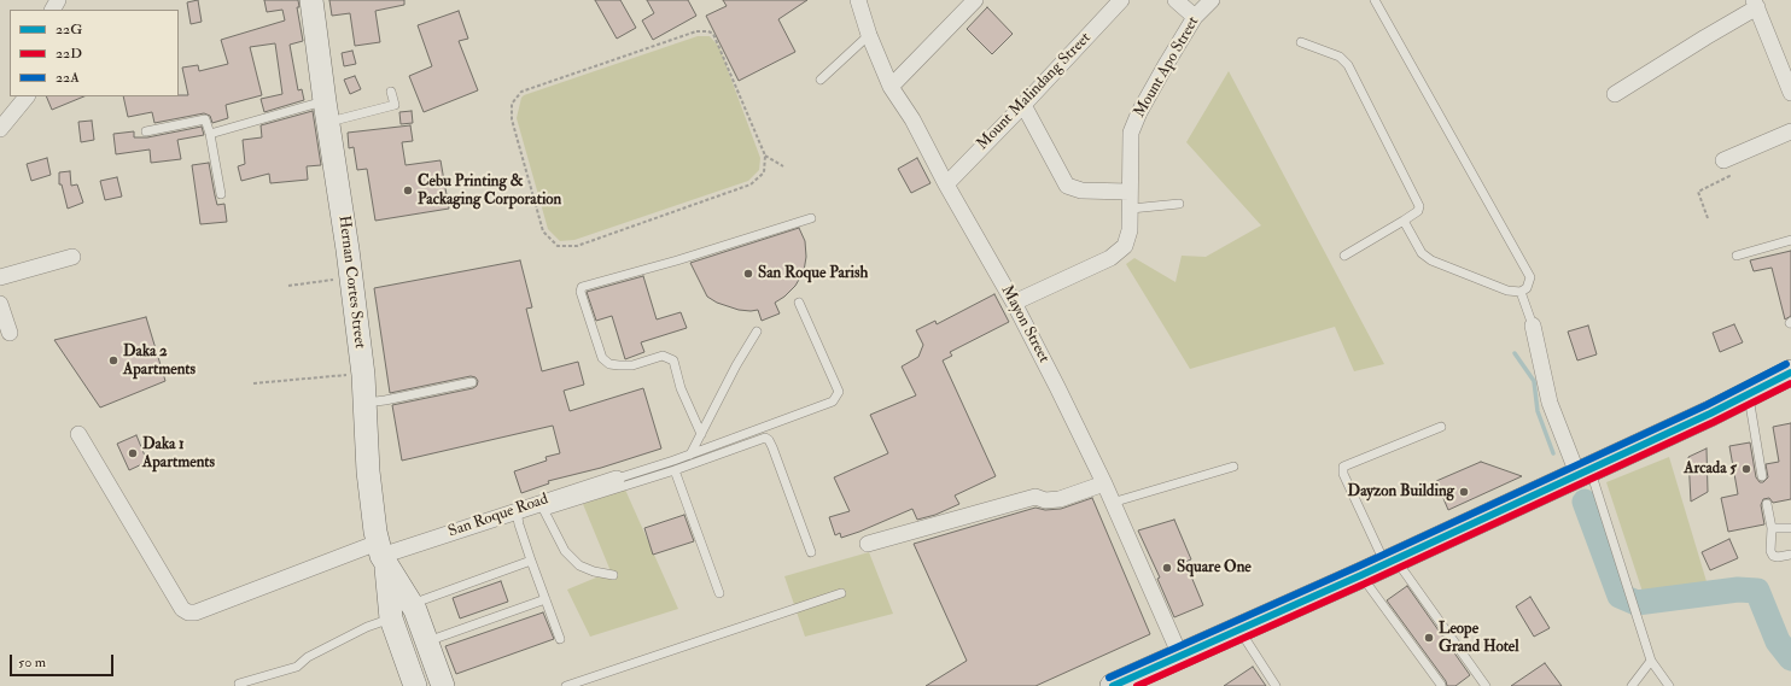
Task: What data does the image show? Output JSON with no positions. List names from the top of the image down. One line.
{"streets":{"main road":["Hernan Cortes Street"],"street":["Mount Apo Street","Mount Malindang Street","Mayon Street","San Roque Road"]},"crossings":[["Mount Apo Street","Mayon Street"],["Mount Malindang Street","Mayon Street"],["Hernan Cortes Street","San Roque Road"]],"places":["Cebu Printing & Packaging Corporation","San Roque Parish","Daka 2 Apartments","Daka 1 Apartments","Arcada 5","Dayzon Building","Square One","Leope Grand Hotel"],"lines":["transit line 22A","transit line 22G","transit line 22D"],"legend":["22G","22D","22A"],"scale_bar":"50 m"}
